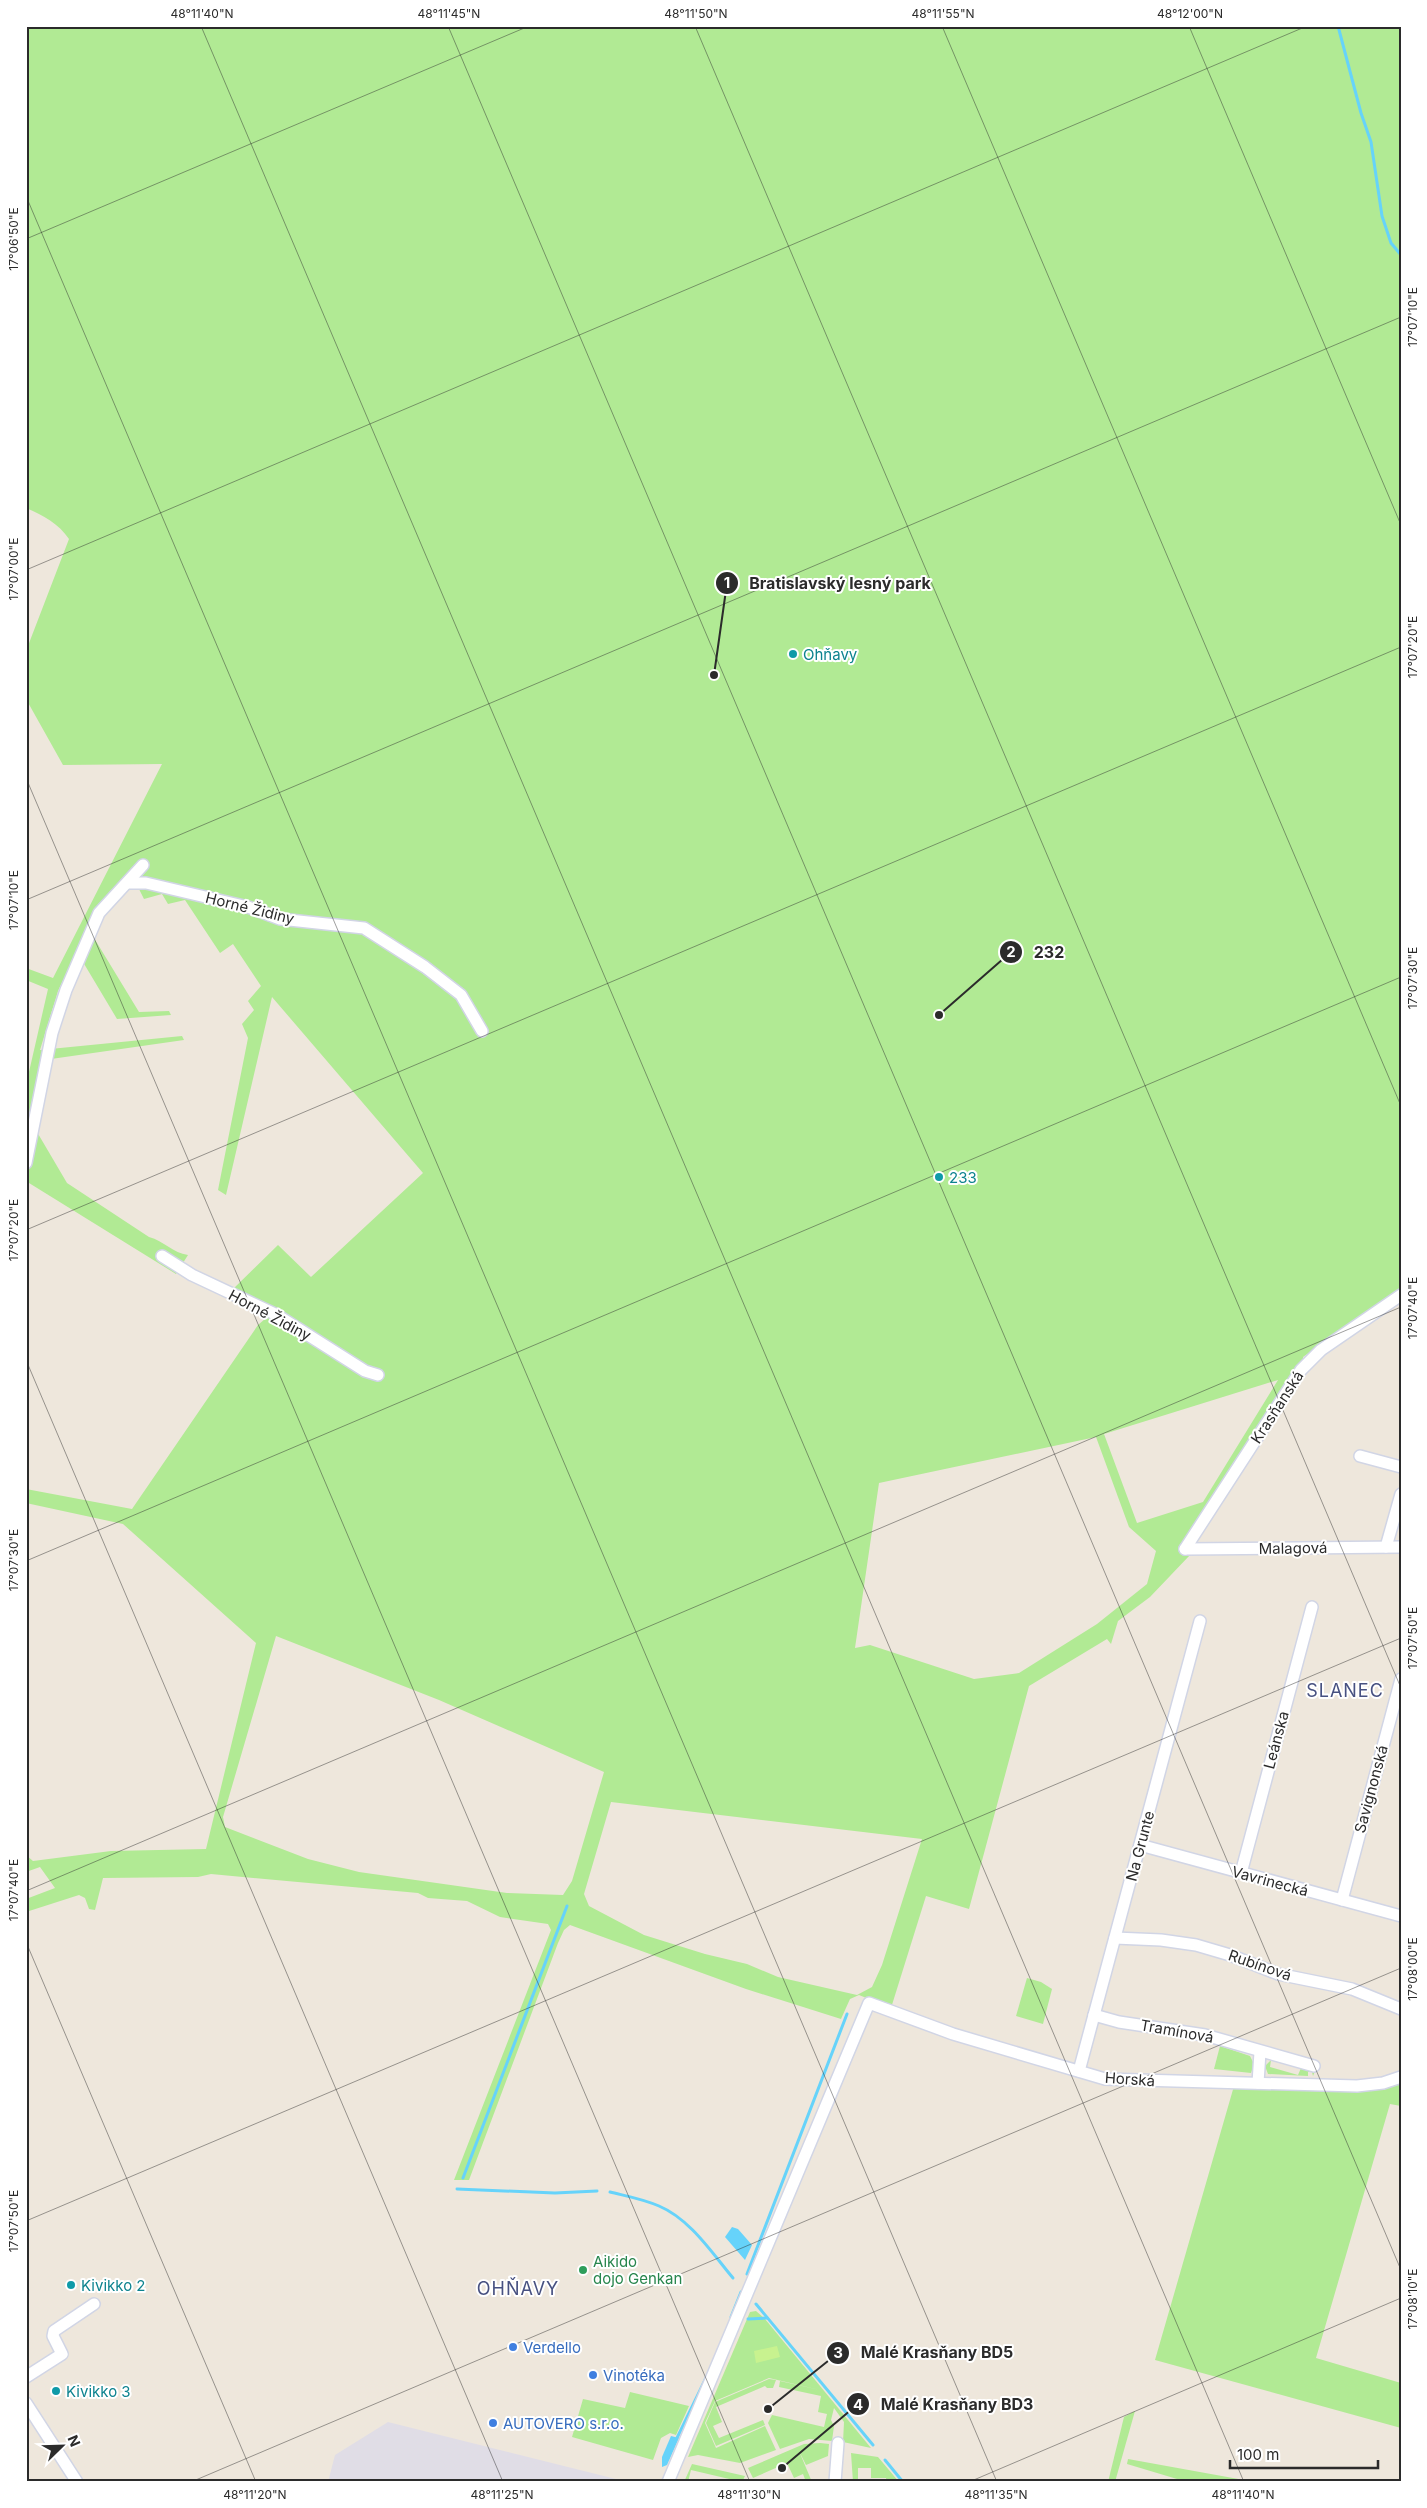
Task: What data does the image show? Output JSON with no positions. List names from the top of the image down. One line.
{"streets":{"street":["Horné Židiny","Krasňanská","Malagová","Leánska","Savignonská","Na Grunte","Vavrinecká","Rubínová","Tramínová","Horská"]},"crossings":[["Krasňanská","Malagová"],["Leánska","Vavrinecká"],["Savignonská","Vavrinecká"],["Na Grunte","Vavrinecká"],["Na Grunte","Rubínová"],["Na Grunte","Tramínová"],["Na Grunte","Horská"]],"districts":["SLANEC","OHŇAVY"],"places":["Ohňavy","Bratislavský lesný park","232","233","Aikido dojo Genkan","Kivikko 2","Verdello","Vinotéka","Kivikko 3","Malé Krasňany BD5","AUTOVERO s.r.o.","Malé Krasňany BD3"],"scale_bar":"100 m","north":"top right","coordinates":["48°11'40\"N","48°11'45\"N","48°11'50\"N","48°11'55\"N","48°12'00\"N","17°06'50\"E","17°07'10\"E","17°07'00\"E","17°07'20\"E","17°07'30\"E","17°07'40\"E","17°07'50\"E","17°08'00\"E","17°08'10\"E","48°11'20\"N","48°11'25\"N","48°11'30\"N","48°11'35\"N"]}
